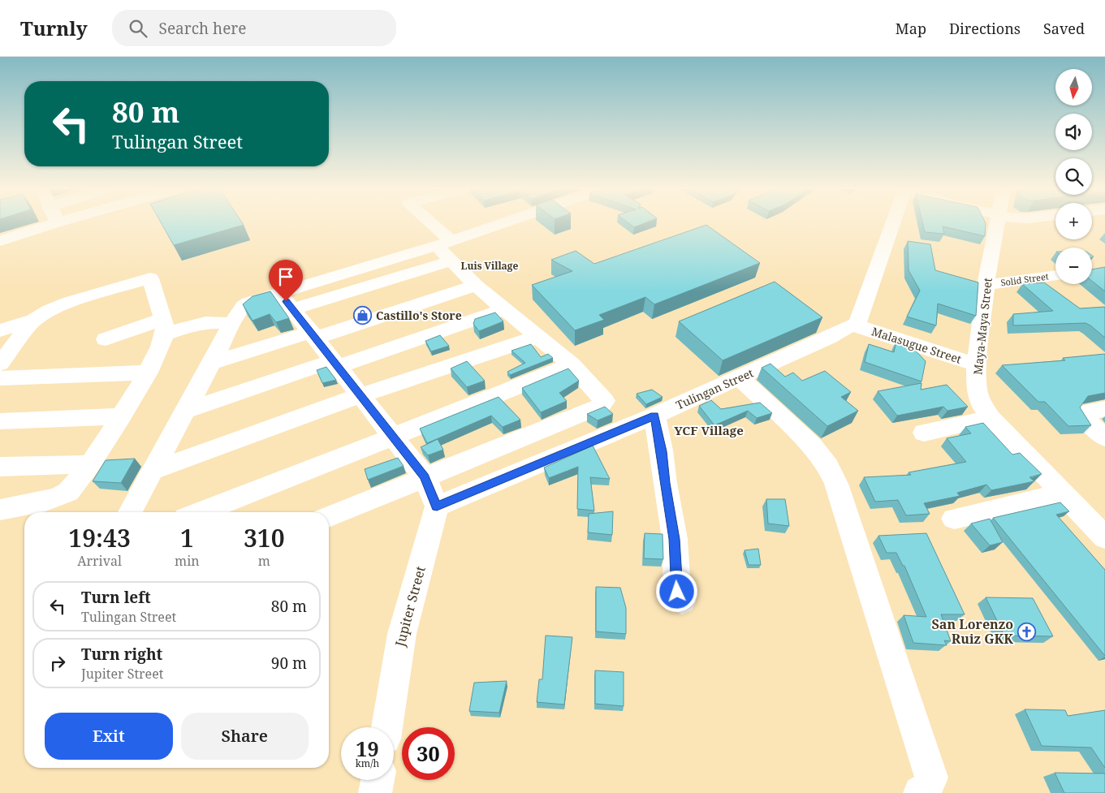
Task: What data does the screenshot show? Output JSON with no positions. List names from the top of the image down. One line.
{"streets":{"street":["Solid Street","Maya-Maya Street","Malasugue Street","Tulingan Street","Jupiter Street"]},"crossings":[["Solid Street","Maya-Maya Street"],["Maya-Maya Street","Malasugue Street"],["Malasugue Street","Tulingan Street"],["Tulingan Street","Jupiter Street"]],"districts":["Luis Village","YCF Village"],"places":{"shop":["Castillo's Store"],"church":["San Lorenzo Ruiz GKK"]},"north":"bottom","page":{"header":"Turnly","search":"Search here","nav":["Map","Directions","Saved"],"map_buttons":["+","−"],"turn":["80 m","Tulingan Street"],"eta":["19:43","Arrival","1","min","310","m"],"list":[{"name":"Turn left","note":"Tulingan Street","value":"80 m"},{"name":"Turn right","note":"Jupiter Street","value":"90 m"}],"buttons":["Exit","Share"],"speed":"19 km/h","limit":"30"}}
